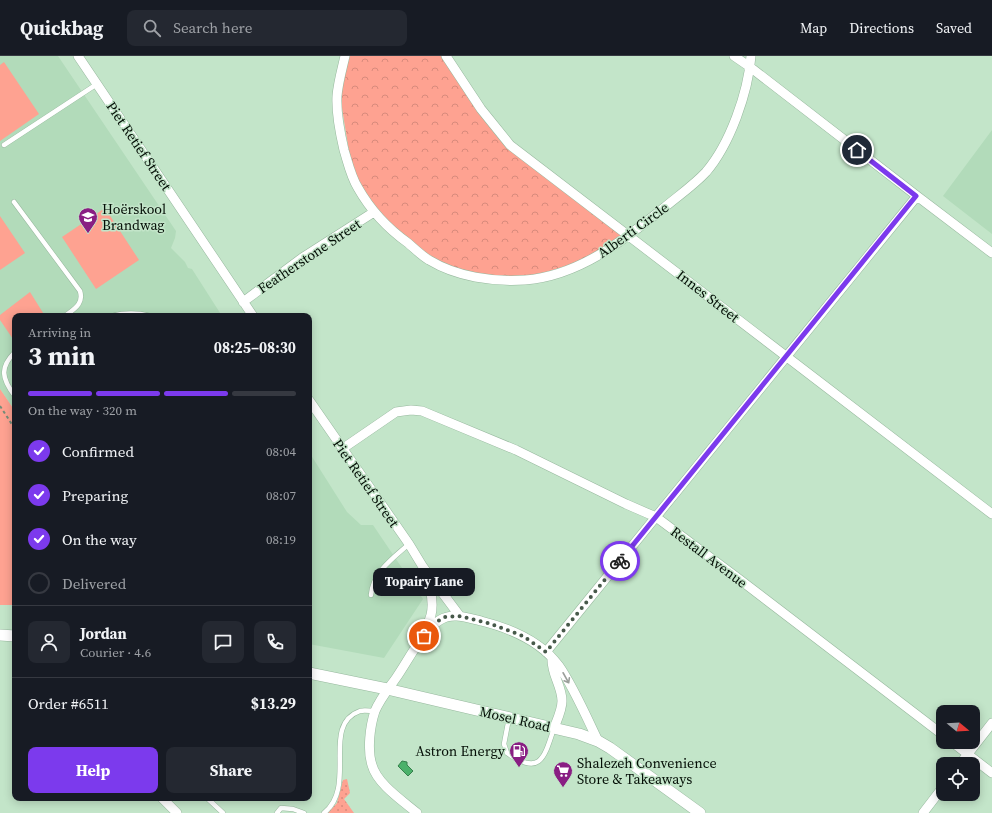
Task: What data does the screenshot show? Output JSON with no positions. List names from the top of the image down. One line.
{"streets":{"street":["Piet Retief Street","Alberti Circle","Featherstone Street","Innes Street","Restall Avenue","Mosel Road"]},"crossings":[["Piet Retief Street","Featherstone Street"],["Piet Retief Street","Restall Avenue"],["Piet Retief Street","Mosel Road"],["Alberti Circle","Featherstone Street"],["Alberti Circle","Innes Street"]],"places":{"school or university":["Hoërskool Brandwag"],"other":["Topairy Lane"],"fuel station":["Astron Energy"],"supermarket":["Shalezeh Convenience Store & Takeaways"]},"north":"right","page":{"header":"Quickbag","search":"Search here","nav":["Map","Directions","Saved"],"heading":["3 min","Arriving in","08:25–08:30"],"panel":["Jordan","Courier · 4.6","Order #6511","$13.29"],"bar":"On the way · 320 m","list":[["Confirmed","08:04"],["Preparing","08:07"],["On the way","08:19"],"Delivered"],"bubble":"Topairy Lane","buttons":["Help","Share"]}}
